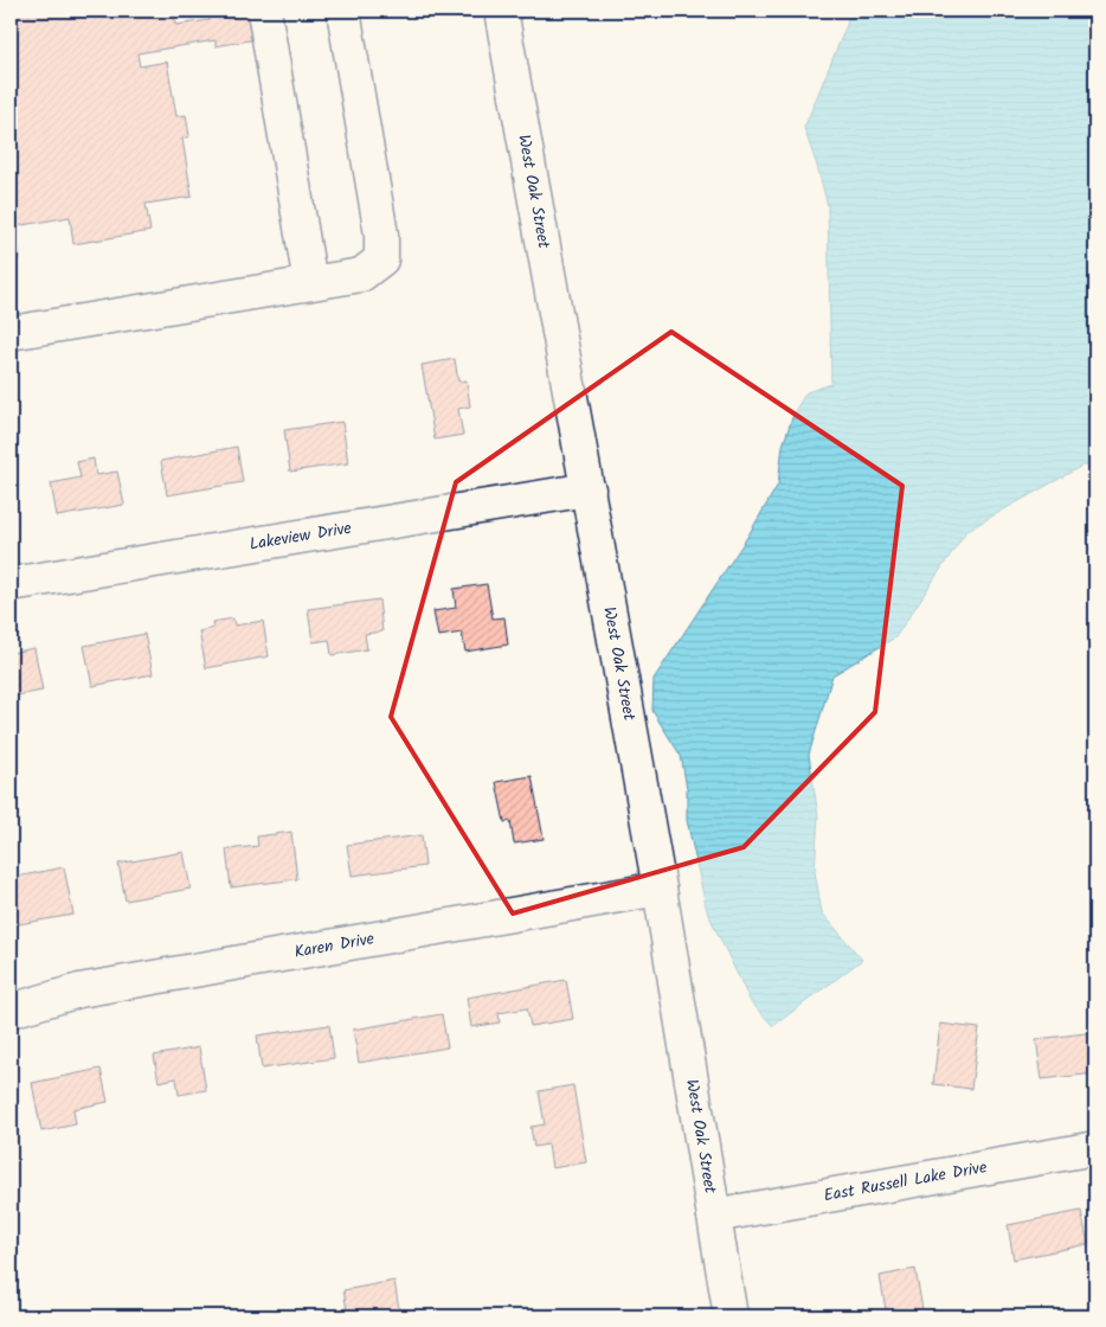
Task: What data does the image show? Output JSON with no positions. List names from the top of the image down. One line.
{"streets":{"street":["West Oak Street","Lakeview Drive","Karen Drive","East Russell Lake Drive"]},"crossings":[["West Oak Street","Lakeview Drive"],["West Oak Street","Karen Drive"],["West Oak Street","East Russell Lake Drive"]]}
